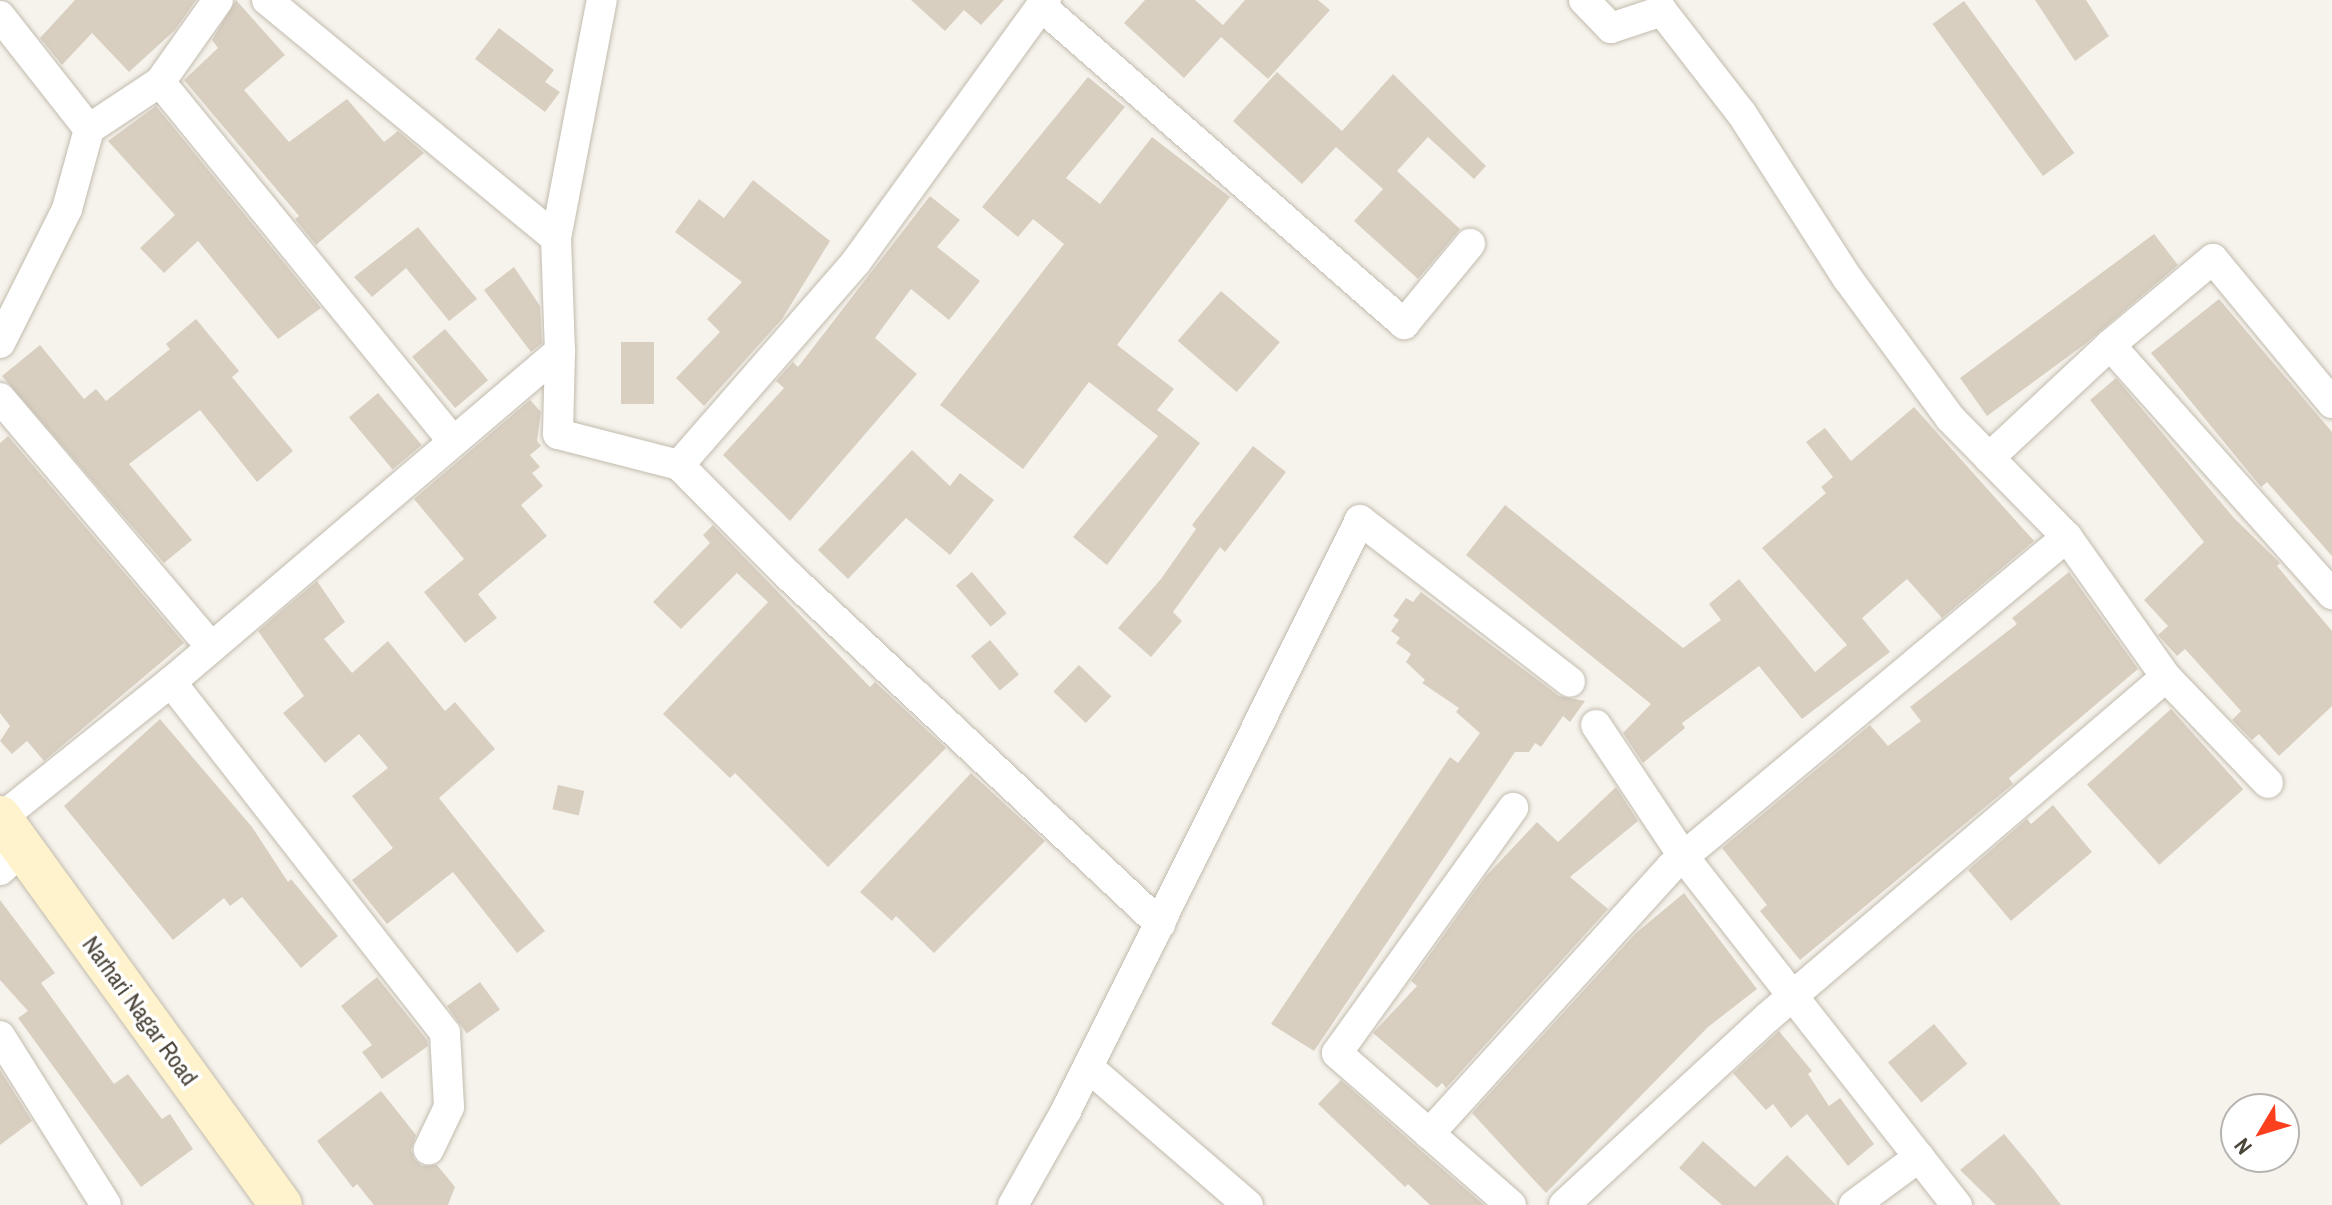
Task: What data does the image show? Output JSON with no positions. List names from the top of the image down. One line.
{"streets":{"street":["Narhari Nagar Road"]},"north":"bottom left"}
